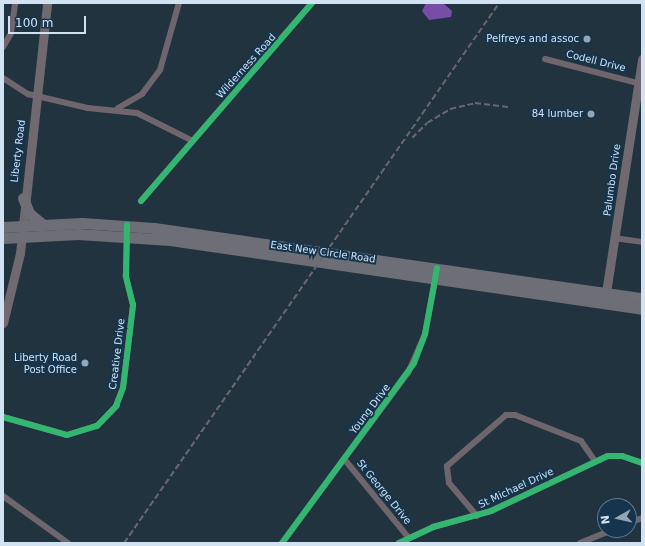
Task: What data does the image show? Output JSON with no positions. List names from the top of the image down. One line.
{"streets":{"highway":["East New Circle Road"],"main road":["Liberty Road","Palumbo Drive"],"street":["Codell Drive","Wilderness Road","Creative Drive","Young Drive","St Michael Drive","St George Drive"]},"crossings":[["Codell Drive","Palumbo Drive"],["Liberty Road","East New Circle Road"],["Palumbo Drive","East New Circle Road"],["East New Circle Road","Creative Drive"],["East New Circle Road","Young Drive"],["Young Drive","St George Drive"],["St Michael Drive","St George Drive"]],"places":["Pelfreys and assoc","84 lumber","Liberty Road Post Office"],"scale_bar":"100 m","north":"left"}
